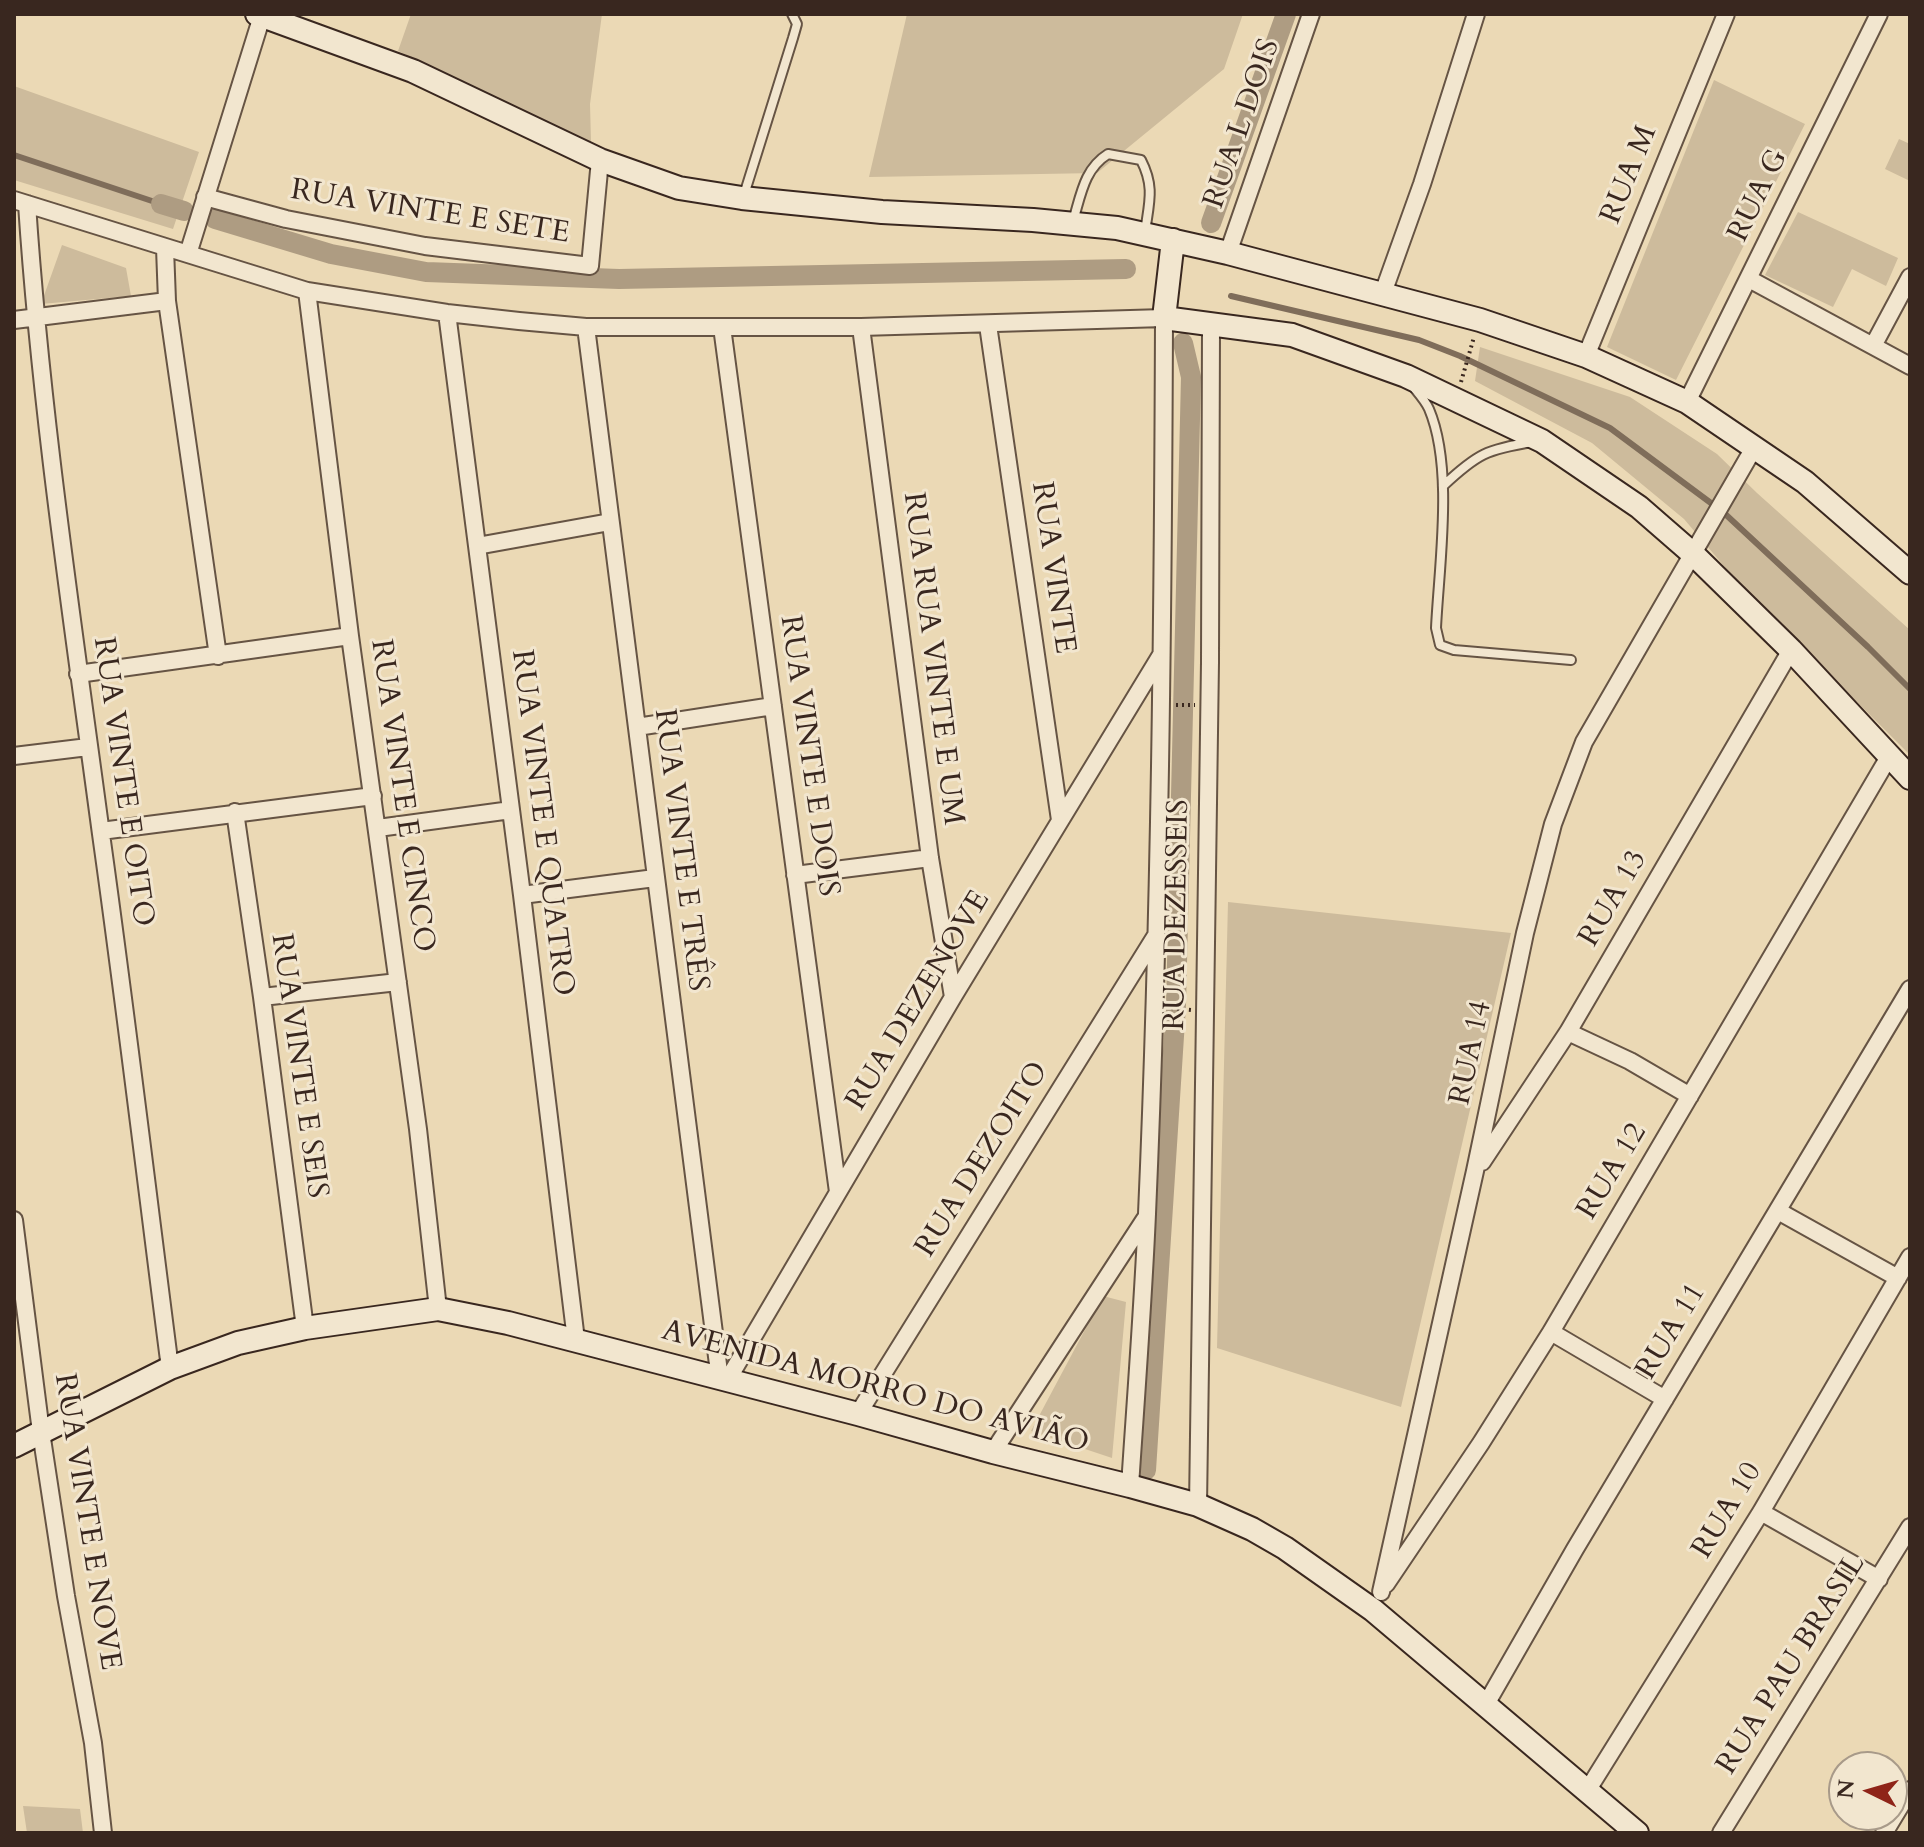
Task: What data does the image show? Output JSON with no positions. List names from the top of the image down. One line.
{"streets":{"street":["RUA L DOIS","RUA M","RUA G","RUA VINTE E SETE","RUA VINTE","RUA RUA VINTE E UM","RUA VINTE E DOIS","RUA VINTE E OITO","RUA VINTE E CINCO","RUA VINTE E QUATRO","RUA VINTE E TRÊS","RUA 13","RUA DEZESSEIS","RUA DEZENOVE","RUA 14","RUA VINTE E SEIS","RUA DEZOITO","RUA 12","RUA 11","AVENIDA MORRO DO AVIÃO","RUA 10","RUA VINTE E NOVE","RUA PAU BRASIL"]},"crossings":[["RUA VINTE","RUA DEZENOVE"],["RUA RUA VINTE E UM","RUA DEZENOVE"],["RUA VINTE E DOIS","RUA DEZENOVE"],["RUA VINTE E OITO","AVENIDA MORRO DO AVIÃO"],["RUA VINTE E CINCO","AVENIDA MORRO DO AVIÃO"],["RUA VINTE E QUATRO","AVENIDA MORRO DO AVIÃO"],["RUA VINTE E TRÊS","RUA DEZENOVE"],["RUA VINTE E TRÊS","AVENIDA MORRO DO AVIÃO"],["RUA 13","RUA 14"],["RUA DEZESSEIS","RUA DEZENOVE"],["RUA DEZESSEIS","RUA DEZOITO"],["RUA DEZESSEIS","AVENIDA MORRO DO AVIÃO"],["RUA DEZENOVE","AVENIDA MORRO DO AVIÃO"],["RUA 14","RUA 12"],["RUA 14","AVENIDA MORRO DO AVIÃO"],["RUA VINTE E SEIS","AVENIDA MORRO DO AVIÃO"],["RUA DEZOITO","AVENIDA MORRO DO AVIÃO"],["RUA 12","AVENIDA MORRO DO AVIÃO"],["RUA 11","AVENIDA MORRO DO AVIÃO"],["AVENIDA MORRO DO AVIÃO","RUA 10"],["AVENIDA MORRO DO AVIÃO","RUA VINTE E NOVE"]],"north":"left"}
